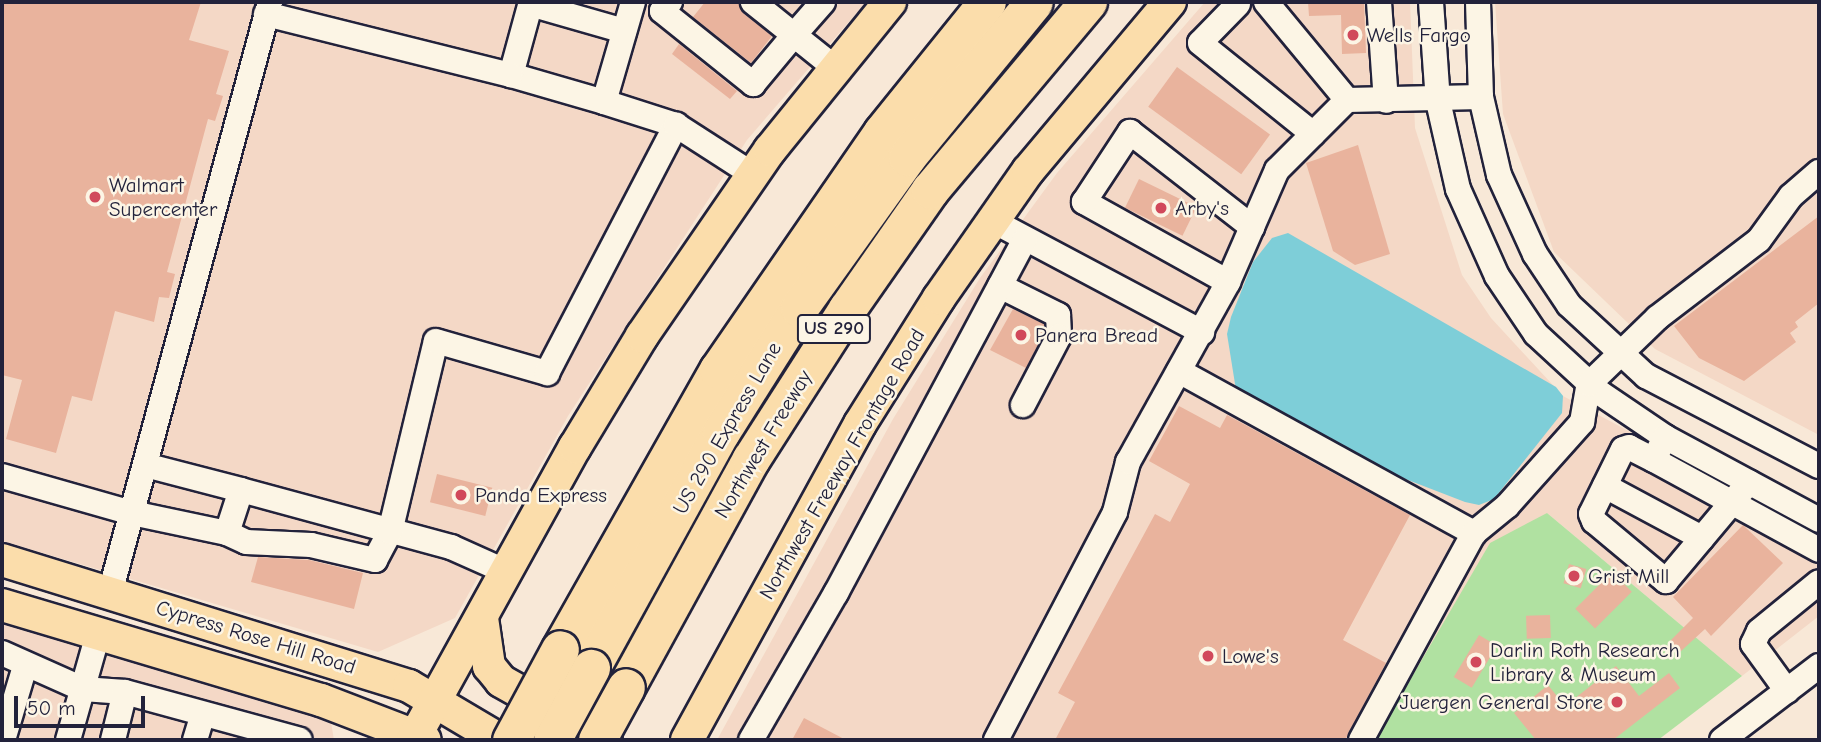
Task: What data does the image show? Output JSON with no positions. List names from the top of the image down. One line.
{"streets":{"highway":["US 290","US 290 Express Lane","Northwest Freeway"],"main road":["Northwest Freeway Frontage Road","Cypress Rose Hill Road"]},"places":["Wells Fargo","Walmart Supercenter","Arby's","Panera Bread","Panda Express","Grist Mill","Lowe's","Darlin Roth Research Library & Museum","Juergen General Store"],"scale_bar":"50 m"}
